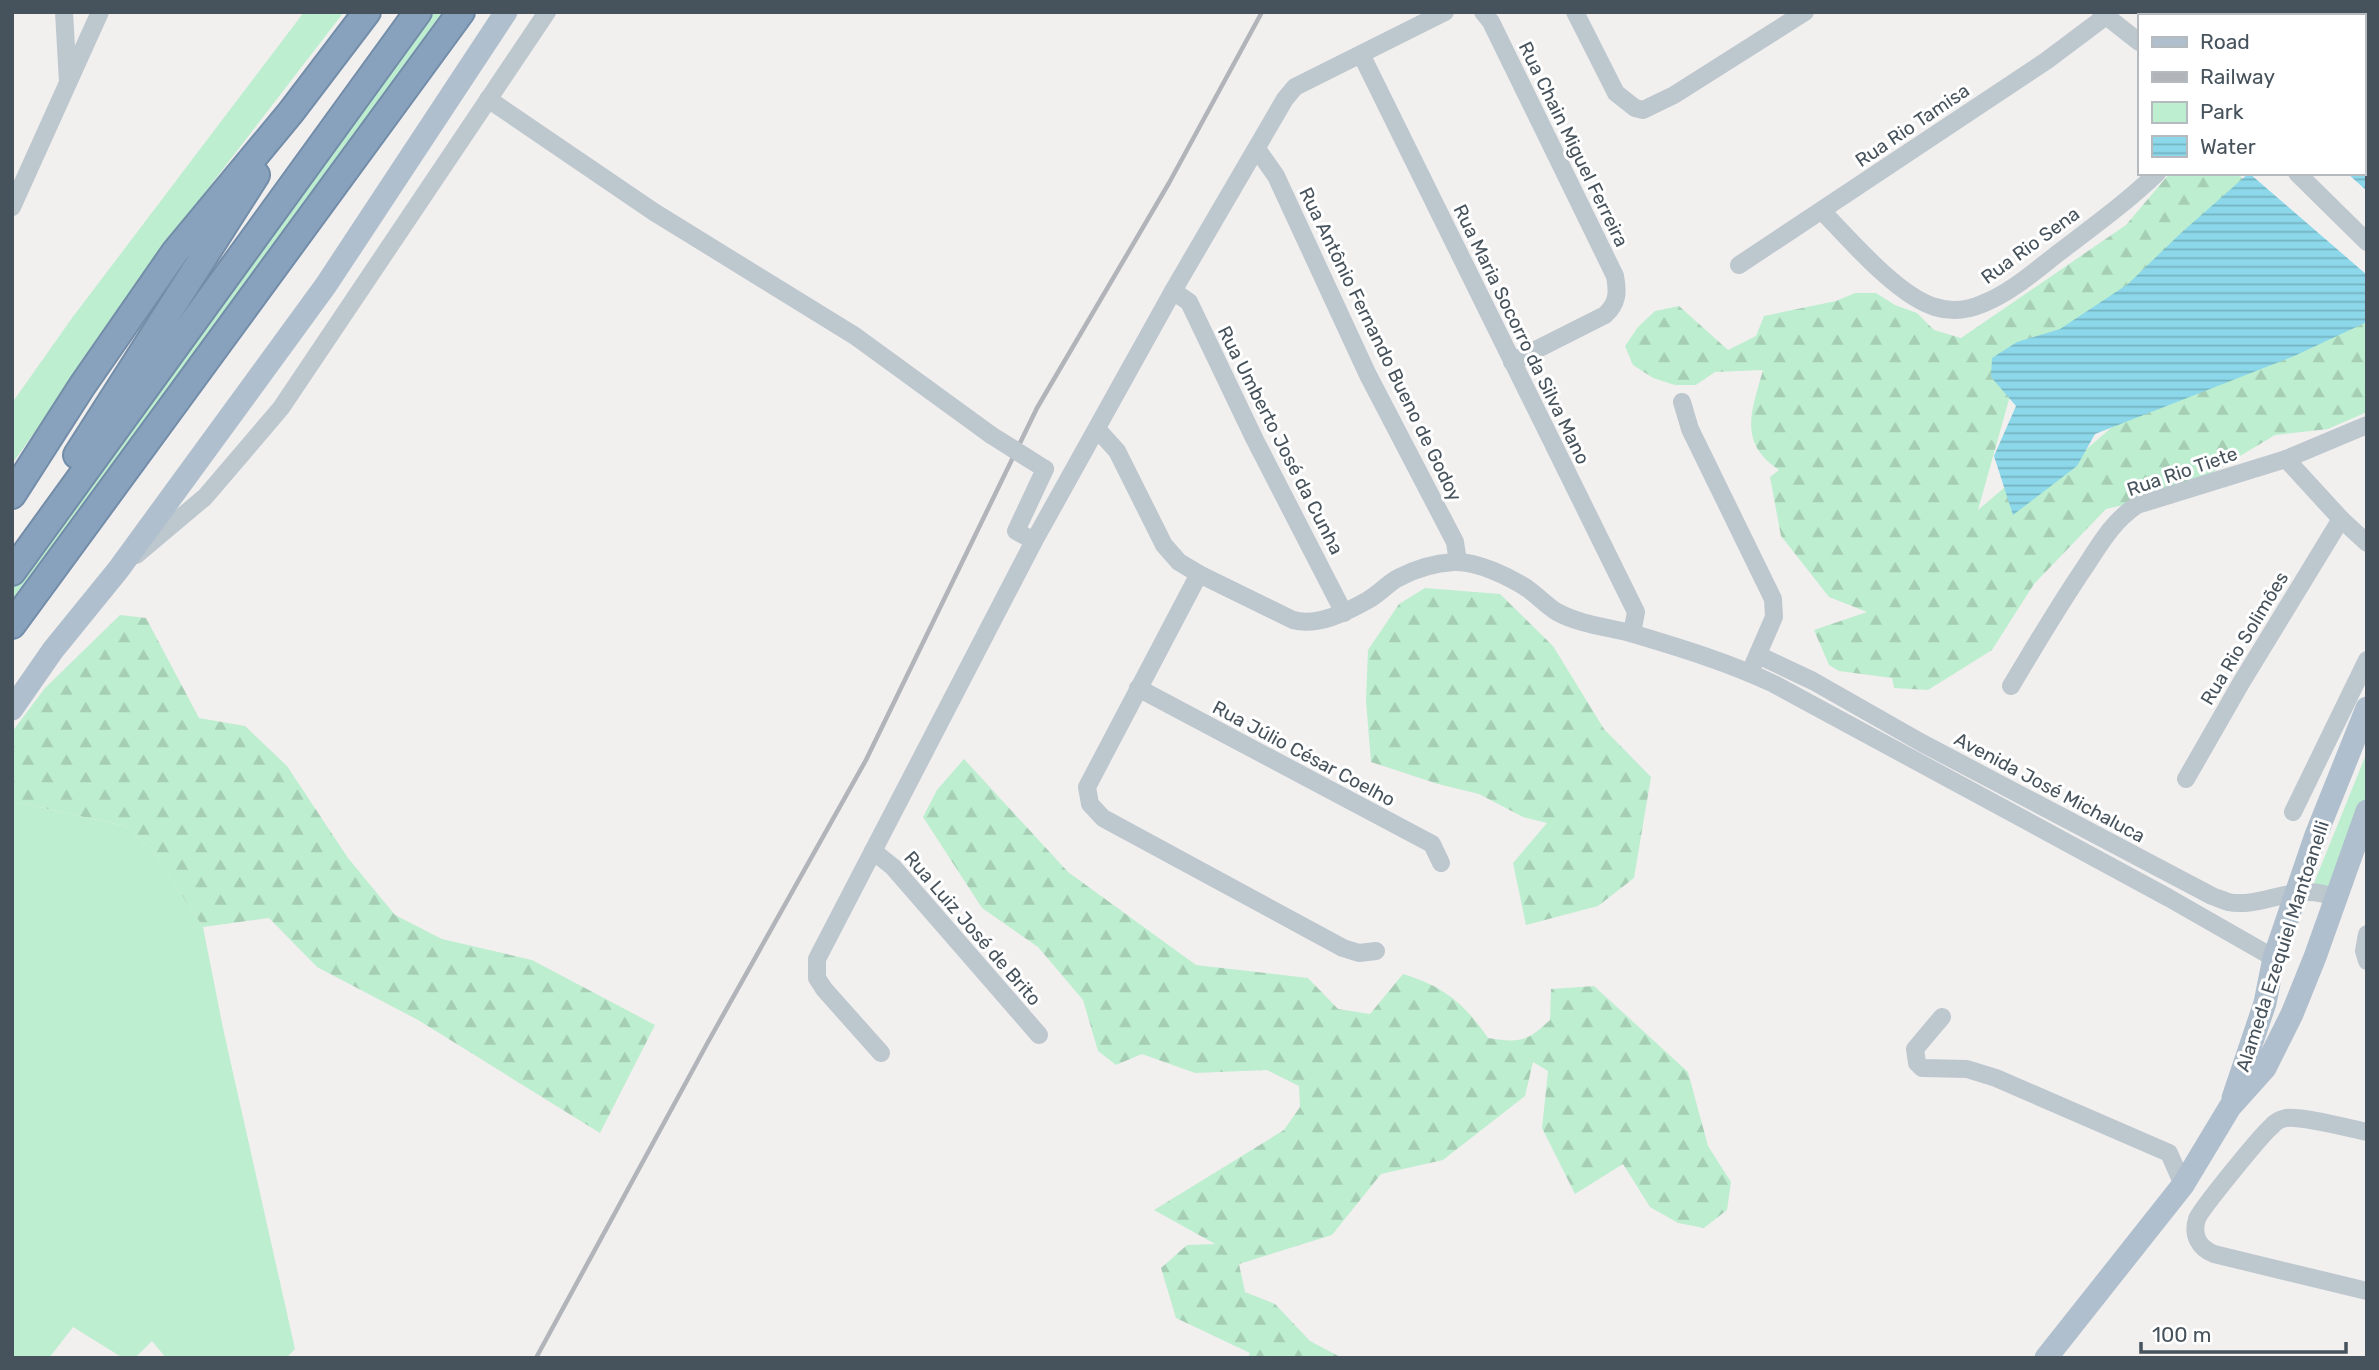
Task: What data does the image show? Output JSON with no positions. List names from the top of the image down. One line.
{"streets":{"main road":["Alameda Ezequiel Mantoanelli"],"street":["Rua Rio Tamisa","Rua Chain Miguel Ferreira","Rua Rio Sena","Rua Maria Socorro da Silva Mano","Rua Antônio Fernando Bueno de Godoy","Rua Umberto José da Cunha","Rua Rio Tiete","Rua Rio Solimões","Rua Júlio César Coelho","Avenida José Michaluca","Rua Luiz José de Brito"]},"crossings":[["Rua Rio Tamisa","Rua Rio Sena"],["Rua Chain Miguel Ferreira","Rua Maria Socorro da Silva Mano"],["Avenida José Michaluca","Alameda Ezequiel Mantoanelli"]],"legend":["Road","Railway","Park","Water"],"scale_bar":"100 m"}
